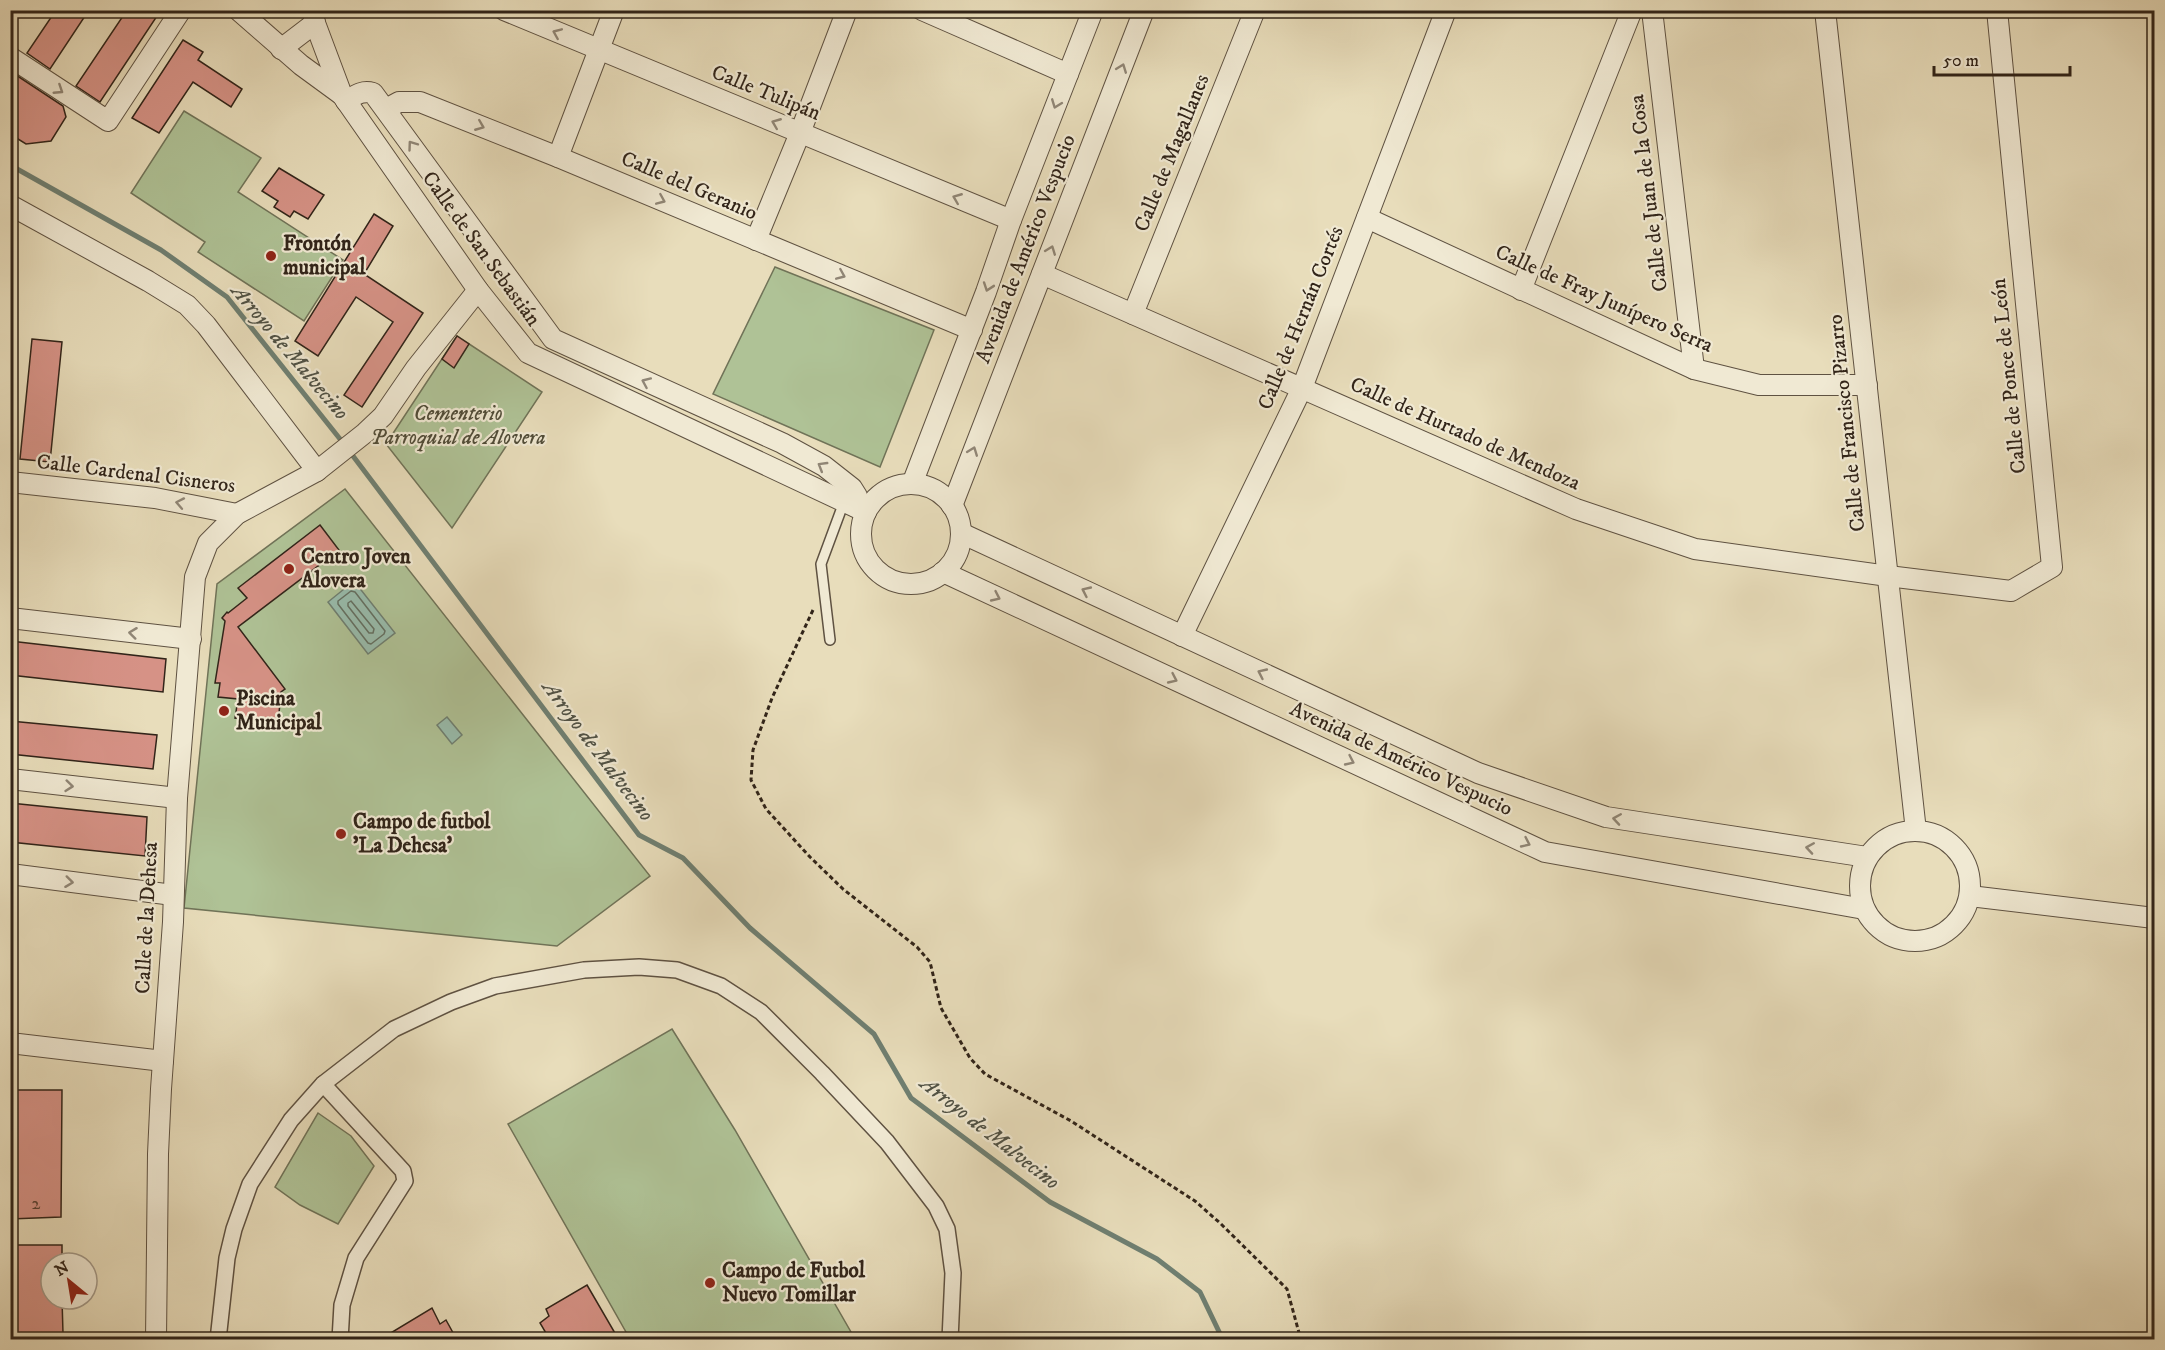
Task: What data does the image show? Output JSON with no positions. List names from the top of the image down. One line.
{"streets":{"street":["Calle Tulipán","Calle de Magallanes","Calle del Geranio","Calle de Juan de la Cosa","Calle de San Sebastián","Avenida de Américo Vespucio","Calle de Fray Junípero Serra","Calle de Hernán Cortés","Calle de Ponce de León","Calle de Francisco Pizarro","Calle de Hurtado de Mendoza","Calle Cardenal Cisneros","Calle de la Dehesa"]},"crossings":[["Calle Tulipán","Avenida de Américo Vespucio"],["Calle de Magallanes","Calle de Hurtado de Mendoza"],["Calle del Geranio","Avenida de Américo Vespucio"],["Calle de Juan de la Cosa","Calle de Fray Junípero Serra"],["Calle de San Sebastián","Avenida de Américo Vespucio"],["Calle de San Sebastián","Calle Cardenal Cisneros"],["Avenida de Américo Vespucio","Calle de Hernán Cortés"],["Avenida de Américo Vespucio","Calle de Francisco Pizarro"],["Avenida de Américo Vespucio","Calle de Hurtado de Mendoza"],["Calle de Fray Junípero Serra","Calle de Hernán Cortés"],["Calle de Fray Junípero Serra","Calle de Francisco Pizarro"],["Calle de Hernán Cortés","Calle de Hurtado de Mendoza"],["Calle de Ponce de León","Calle de Francisco Pizarro"],["Calle de Ponce de León","Calle de Hurtado de Mendoza"],["Calle de Francisco Pizarro","Calle de Hurtado de Mendoza"],["Calle Cardenal Cisneros","Calle de la Dehesa"]],"one_way":["Calle Tulipán"],"water":["Arroyo de Malvecino"],"parks":["Cementerio Parroquial de Alovera"],"places":["Frontón municipal","Centro Joven Alovera","Piscina Municipal","Campo de futbol 'La Dehesa'","Campo de Futbol Nuevo Tomillar"],"house_numbers":["2"],"scale_bar":"50 m","north":"top left"}
